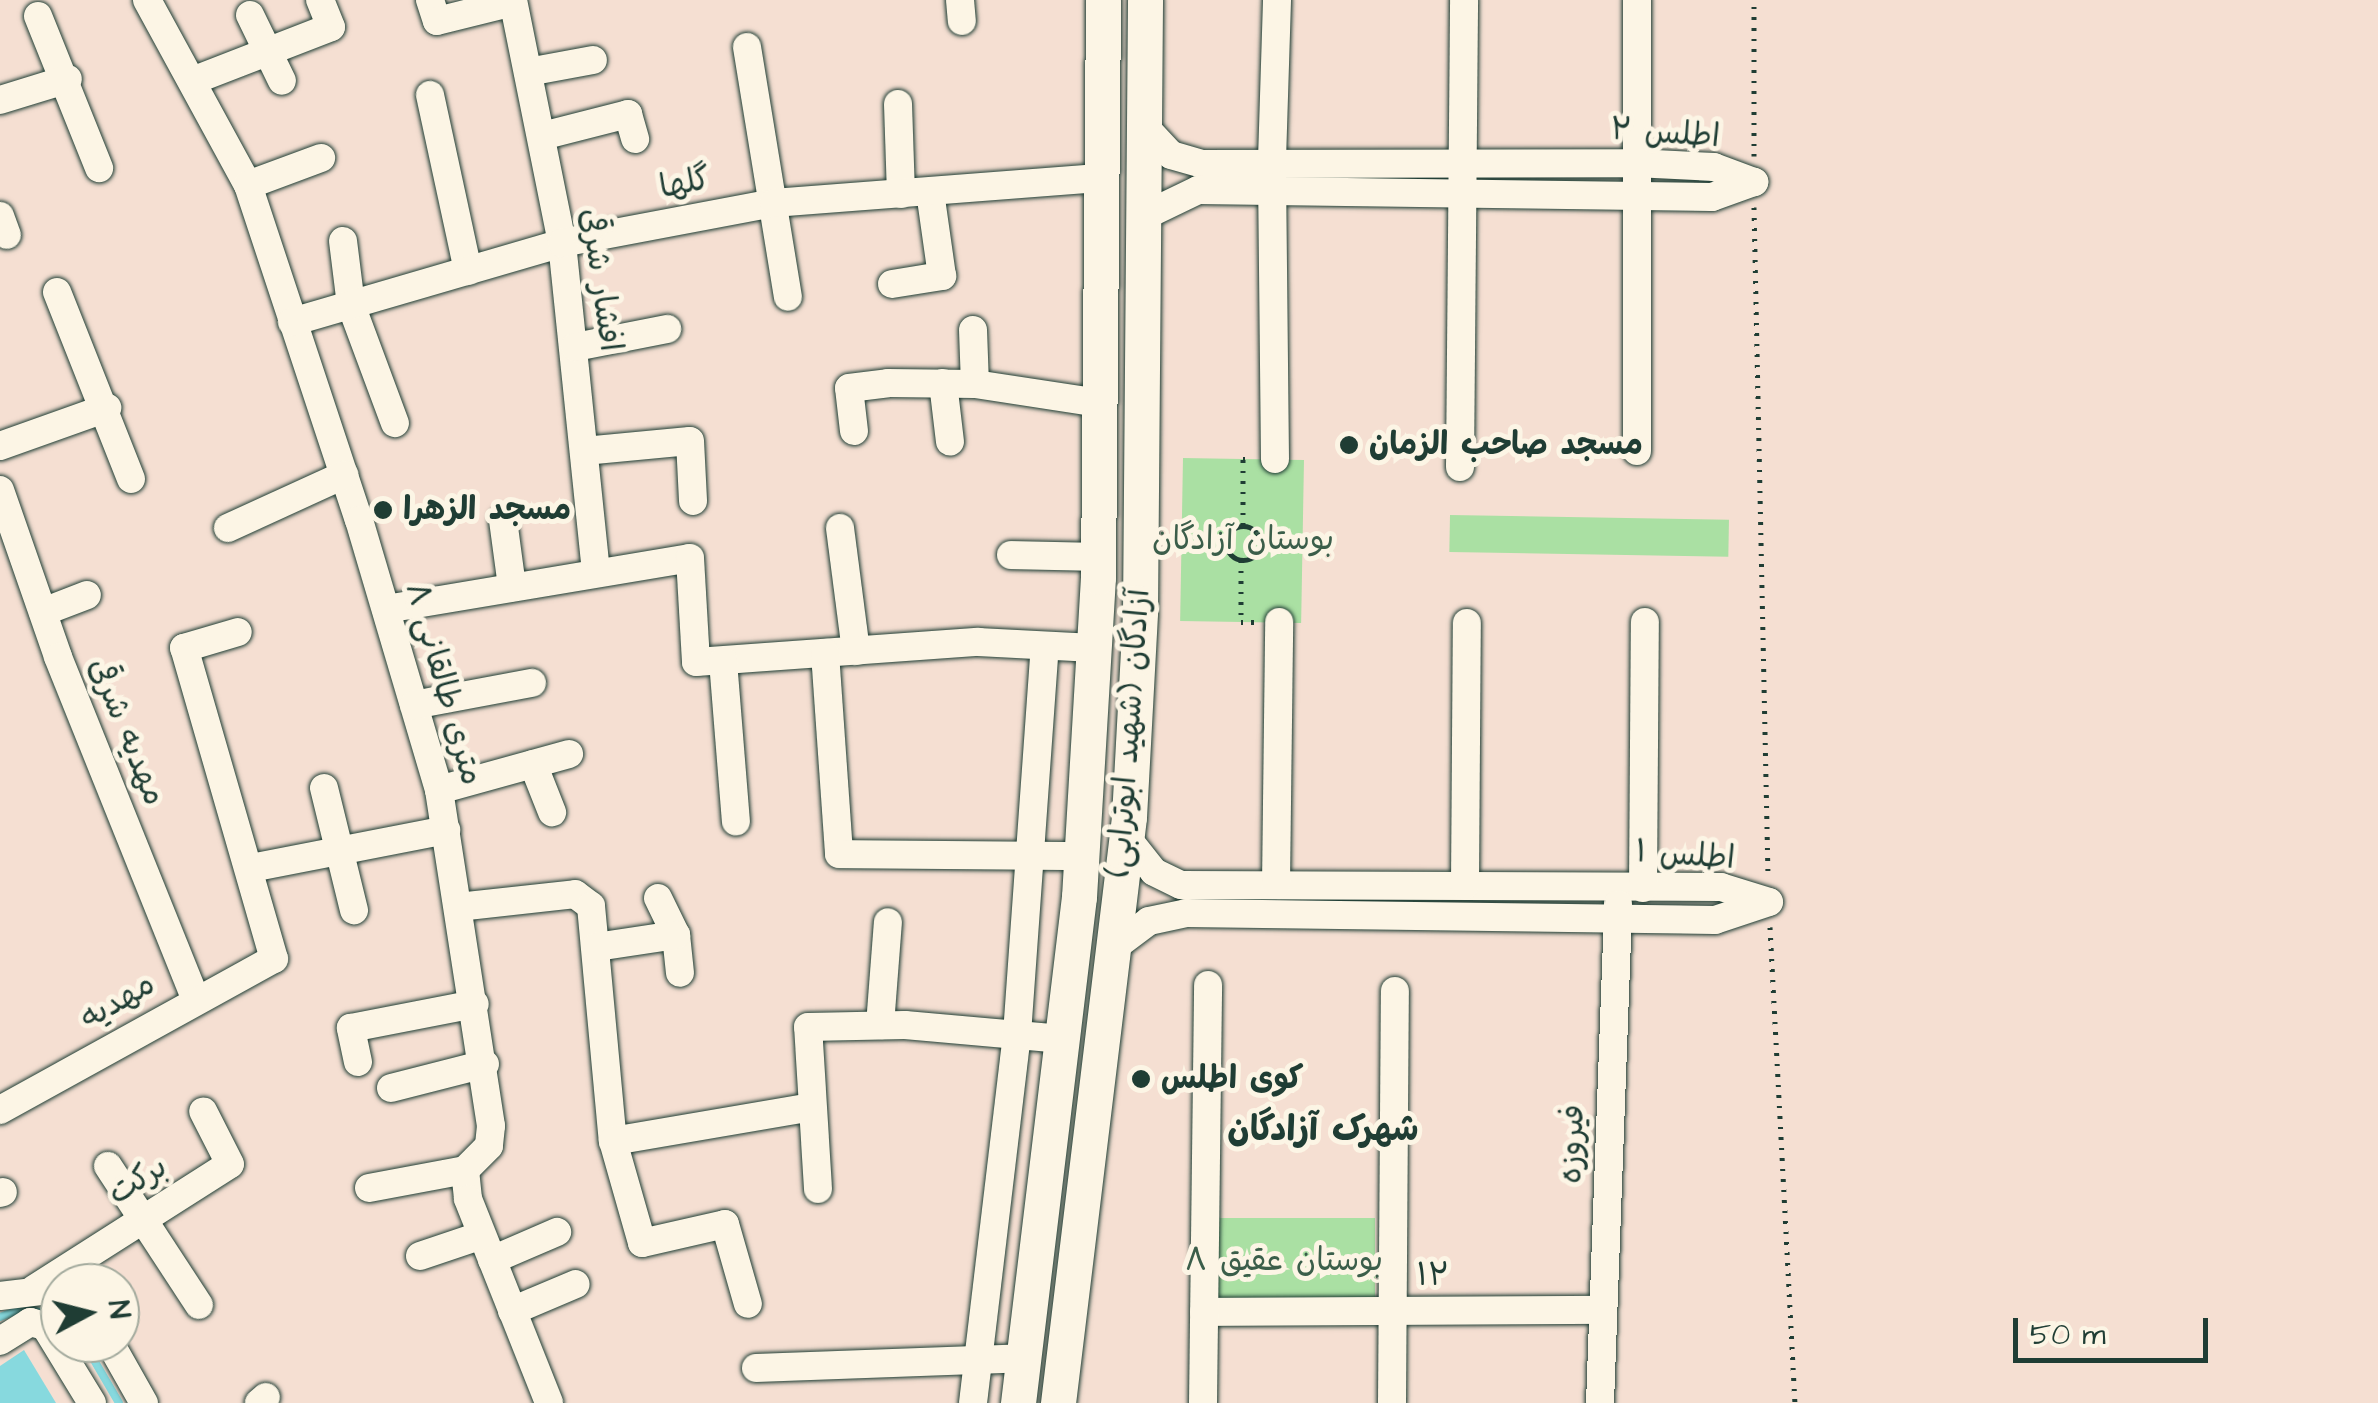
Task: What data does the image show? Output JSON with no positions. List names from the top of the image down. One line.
{"streets":{"main road":["آزادگان (شهید ابوترابی)"],"street":["اطلس ۲","گلها","افشار شرقی","۸ متری طالقانی","مهدیه شرقی","اطلس ۱","مهدیه","فیروزه","برکت","۱۲"]},"crossings":[["اطلس ۲","آزادگان (شهید ابوترابی)"],["گلها","افشار شرقی"],["گلها","۸ متری طالقانی"],["گلها","آزادگان (شهید ابوترابی)"],["مهدیه شرقی","مهدیه"],["آزادگان (شهید ابوترابی)","اطلس ۱"],["اطلس ۱","فیروزه"],["فیروزه","۱۲"]],"districts":["شهرک آزادگان"],"parks":["بوستان آزادگان","بوستان عقیق ۸"],"places":["مسجد صاحب الزمان","مسجد الزهرا","کوی اطلس"],"scale_bar":"50 m","north":"right"}
